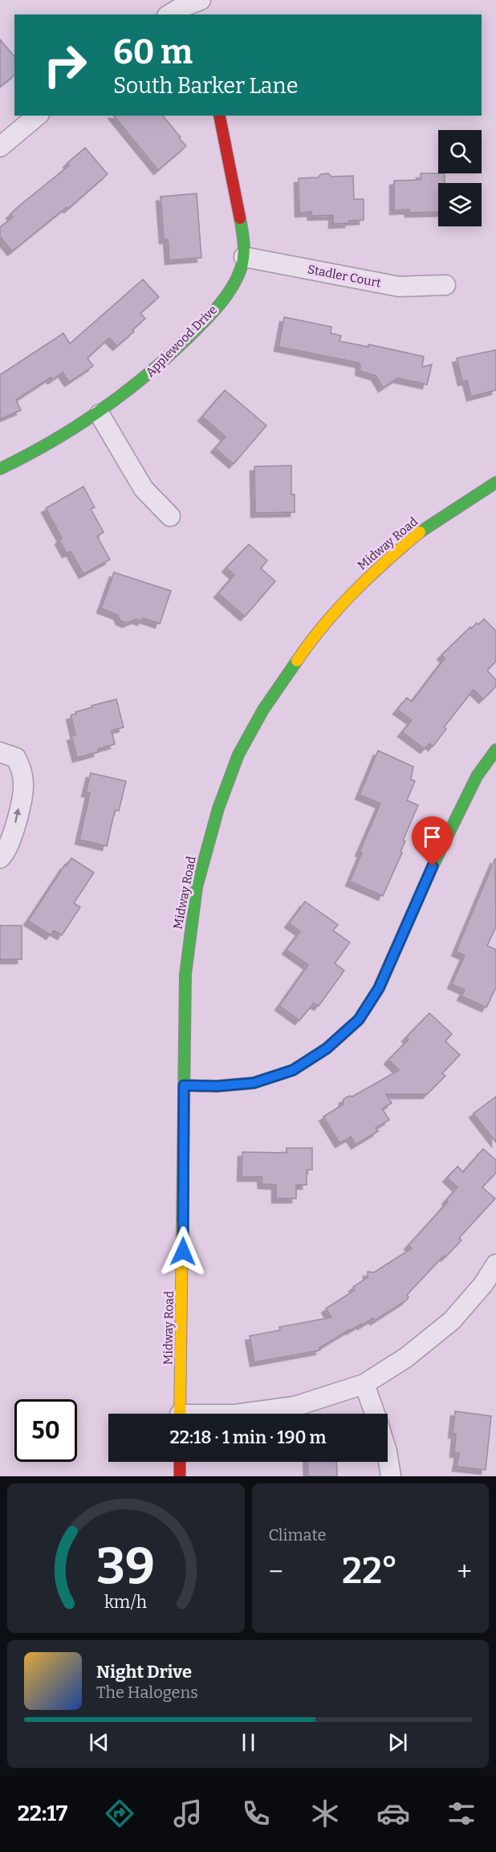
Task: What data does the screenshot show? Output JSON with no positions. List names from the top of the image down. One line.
{"streets":{"main road":["Applewood Drive","Midway Road"],"street":["Stadler Court"]},"crossings":[["Stadler Court","Applewood Drive"]],"page":{"turn":["60 m","South Barker Lane"],"limit":"50","trip":"22:18 · 1 min · 190 m","tile":"Climate","heat":["−","22°","+"],"song":["Night Drive","The Halogens"],"tabs":"22:17","gauge":["39","km/h"]}}
